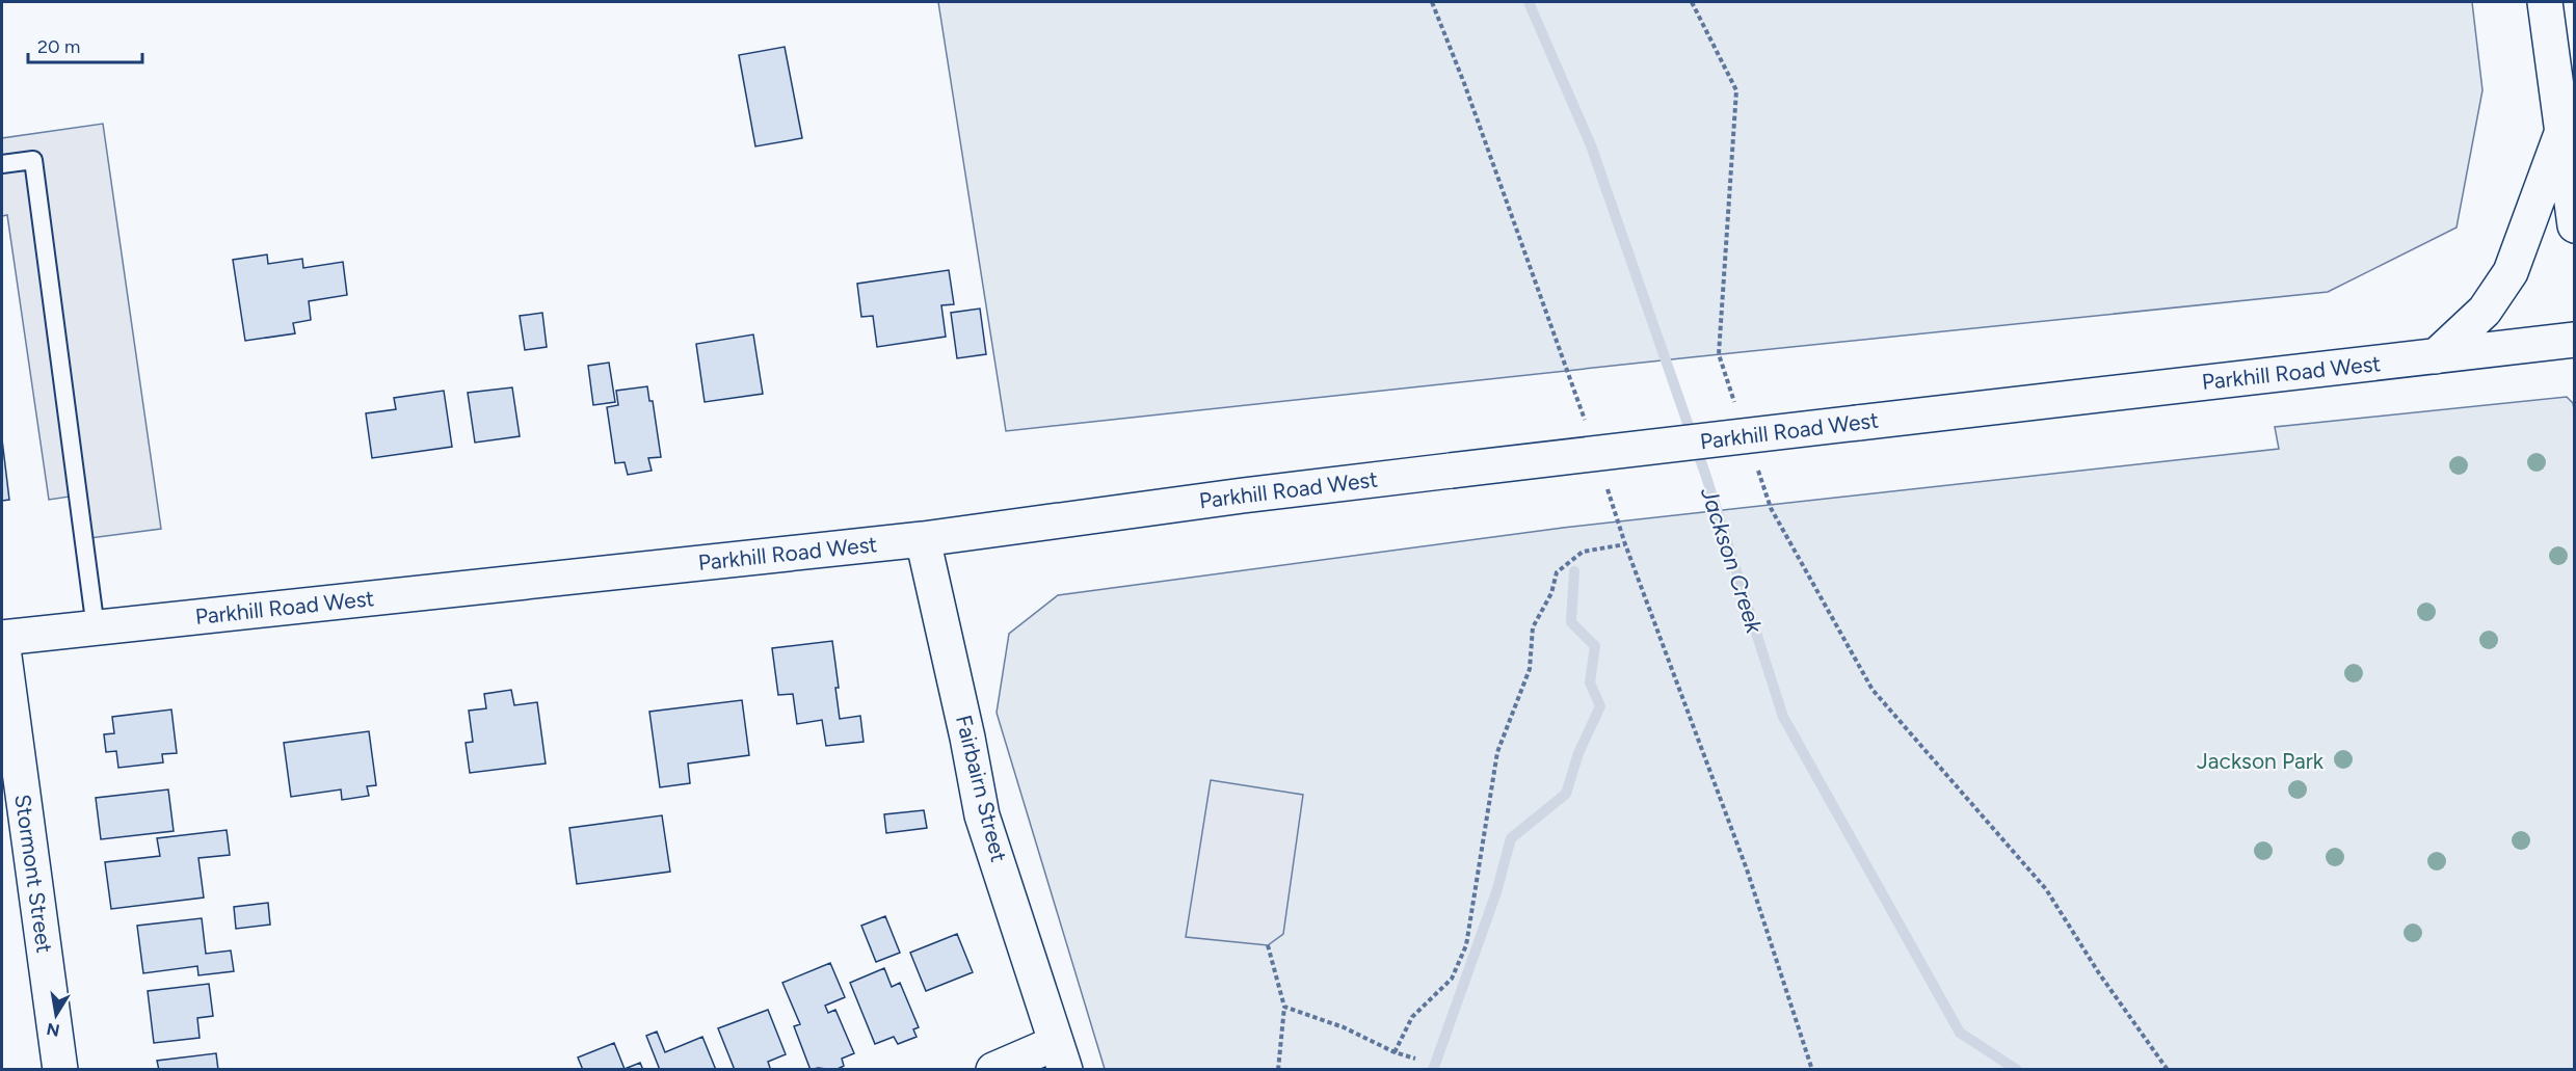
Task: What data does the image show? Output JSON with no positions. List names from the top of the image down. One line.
{"streets":{"main road":["Parkhill Road West","Fairbairn Street","Stormont Street"]},"crossings":[["Parkhill Road West","Fairbairn Street"],["Parkhill Road West","Stormont Street"]],"water":["Jackson Creek"],"parks":["Jackson Park"],"scale_bar":"20 m","north":"bottom"}
